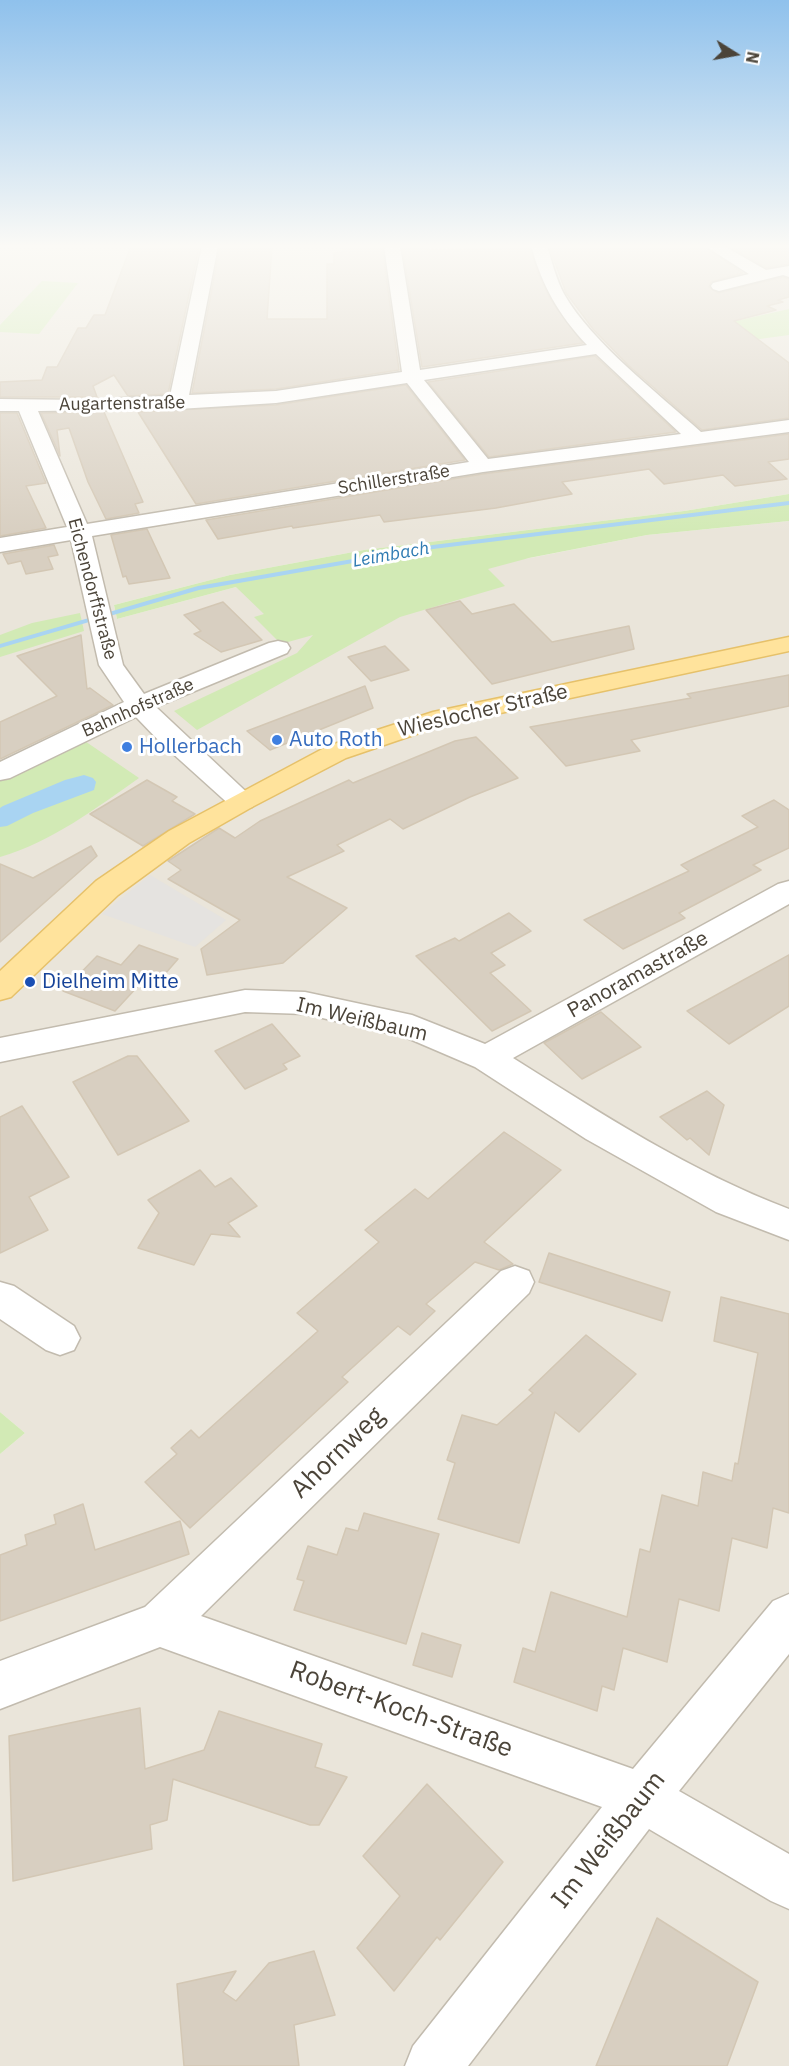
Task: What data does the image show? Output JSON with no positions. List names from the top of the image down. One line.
{"streets":{"main road":["Wieslocher Straße"],"street":["Augartenstraße","Schillerstraße","Eichendorffstraße","Bahnhofstraße","Panoramastraße","Im Weißbaum","Ahornweg","Robert-Koch-Straße"]},"crossings":[["Augartenstraße","Eichendorffstraße"],["Schillerstraße","Eichendorffstraße"],["Eichendorffstraße","Bahnhofstraße"],["Eichendorffstraße","Wieslocher Straße"],["Panoramastraße","Im Weißbaum"],["Im Weißbaum","Robert-Koch-Straße"],["Ahornweg","Robert-Koch-Straße"]],"water":["Leimbach"],"places":["Auto Roth","Hollerbach","Dielheim Mitte"],"north":"right"}
